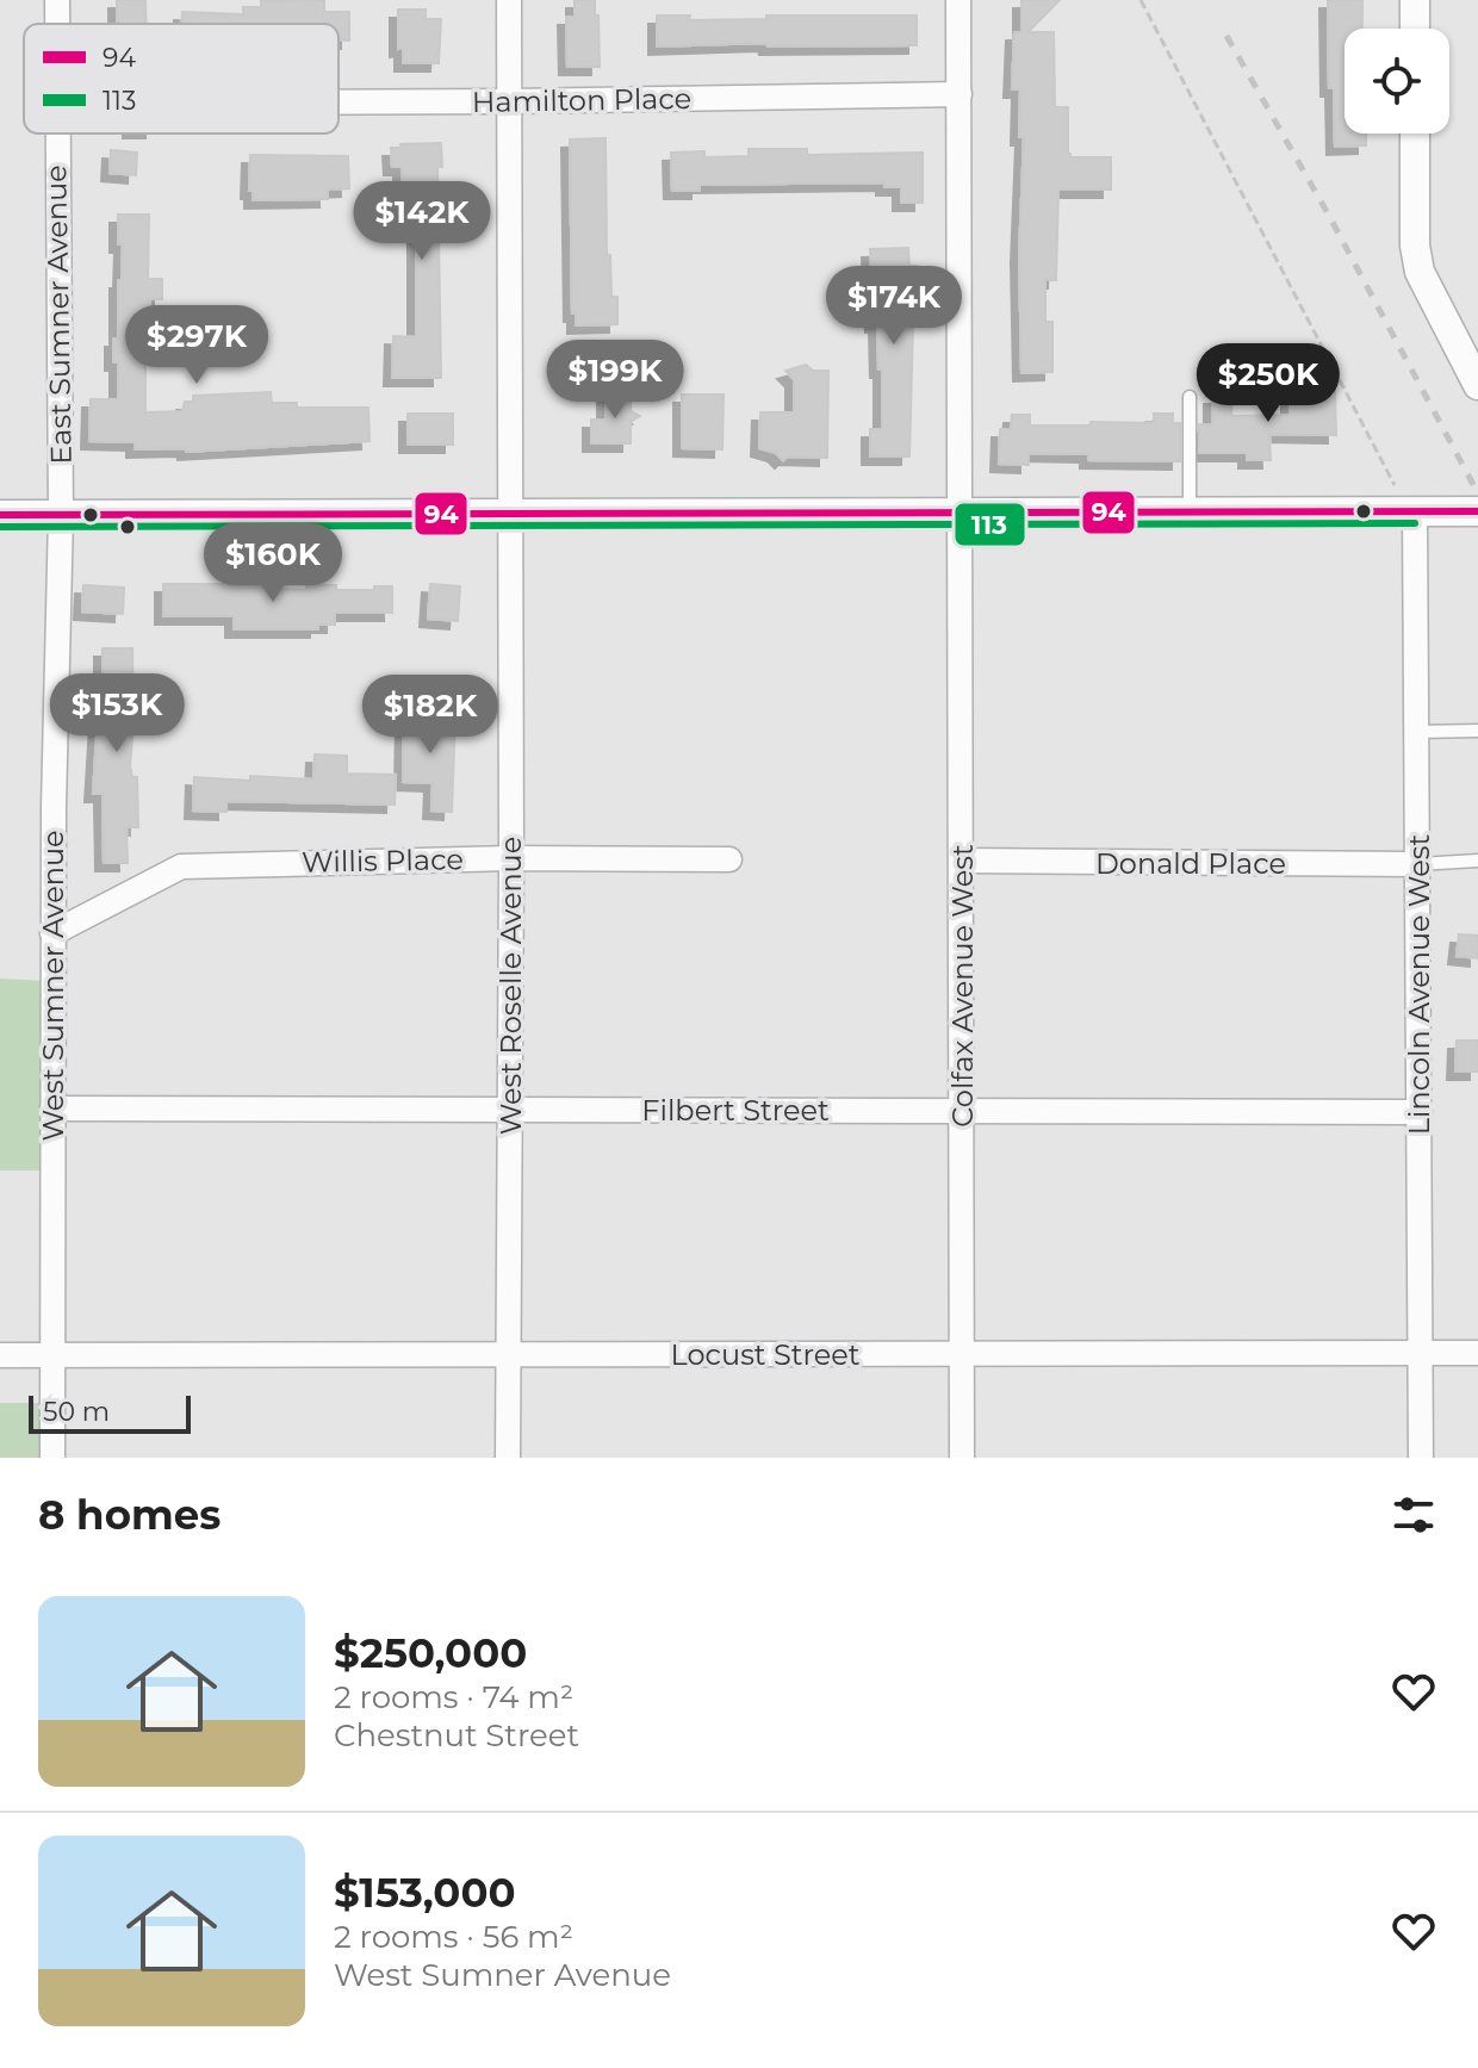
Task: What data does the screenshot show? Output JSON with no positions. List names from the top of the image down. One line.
{"streets":{"street":["Hamilton Place","East Sumner Avenue","Willis Place","Donald Place","Lincoln Avenue West","West Sumner Avenue","West Roselle Avenue","Colfax Avenue West","Filbert Street","Locust Street"]},"crossings":[["Hamilton Place","West Roselle Avenue"],["Hamilton Place","Colfax Avenue West"],["East Sumner Avenue","West Sumner Avenue"],["Willis Place","West Sumner Avenue"],["Willis Place","West Roselle Avenue"],["Donald Place","Lincoln Avenue West"],["Donald Place","Colfax Avenue West"],["Lincoln Avenue West","Filbert Street"],["Lincoln Avenue West","Locust Street"],["West Sumner Avenue","Filbert Street"],["West Sumner Avenue","Locust Street"],["West Roselle Avenue","Filbert Street"],["West Roselle Avenue","Locust Street"],["Colfax Avenue West","Filbert Street"],["Colfax Avenue West","Locust Street"]],"lines":["transit line 94","transit line 113"],"legend":["94","113"],"scale_bar":"50 m","page":{"price":["$142K","$174K","$297K","$199K","$250K","$160K","$153K","$182K"],"scale":"50 m","heading":"8 homes","list":[{"name":"$250,000","note":"2 rooms · 74 m² · Chestnut Street"},{"name":"$153,000","note":"2 rooms · 56 m² · West Sumner Avenue"}]}}
